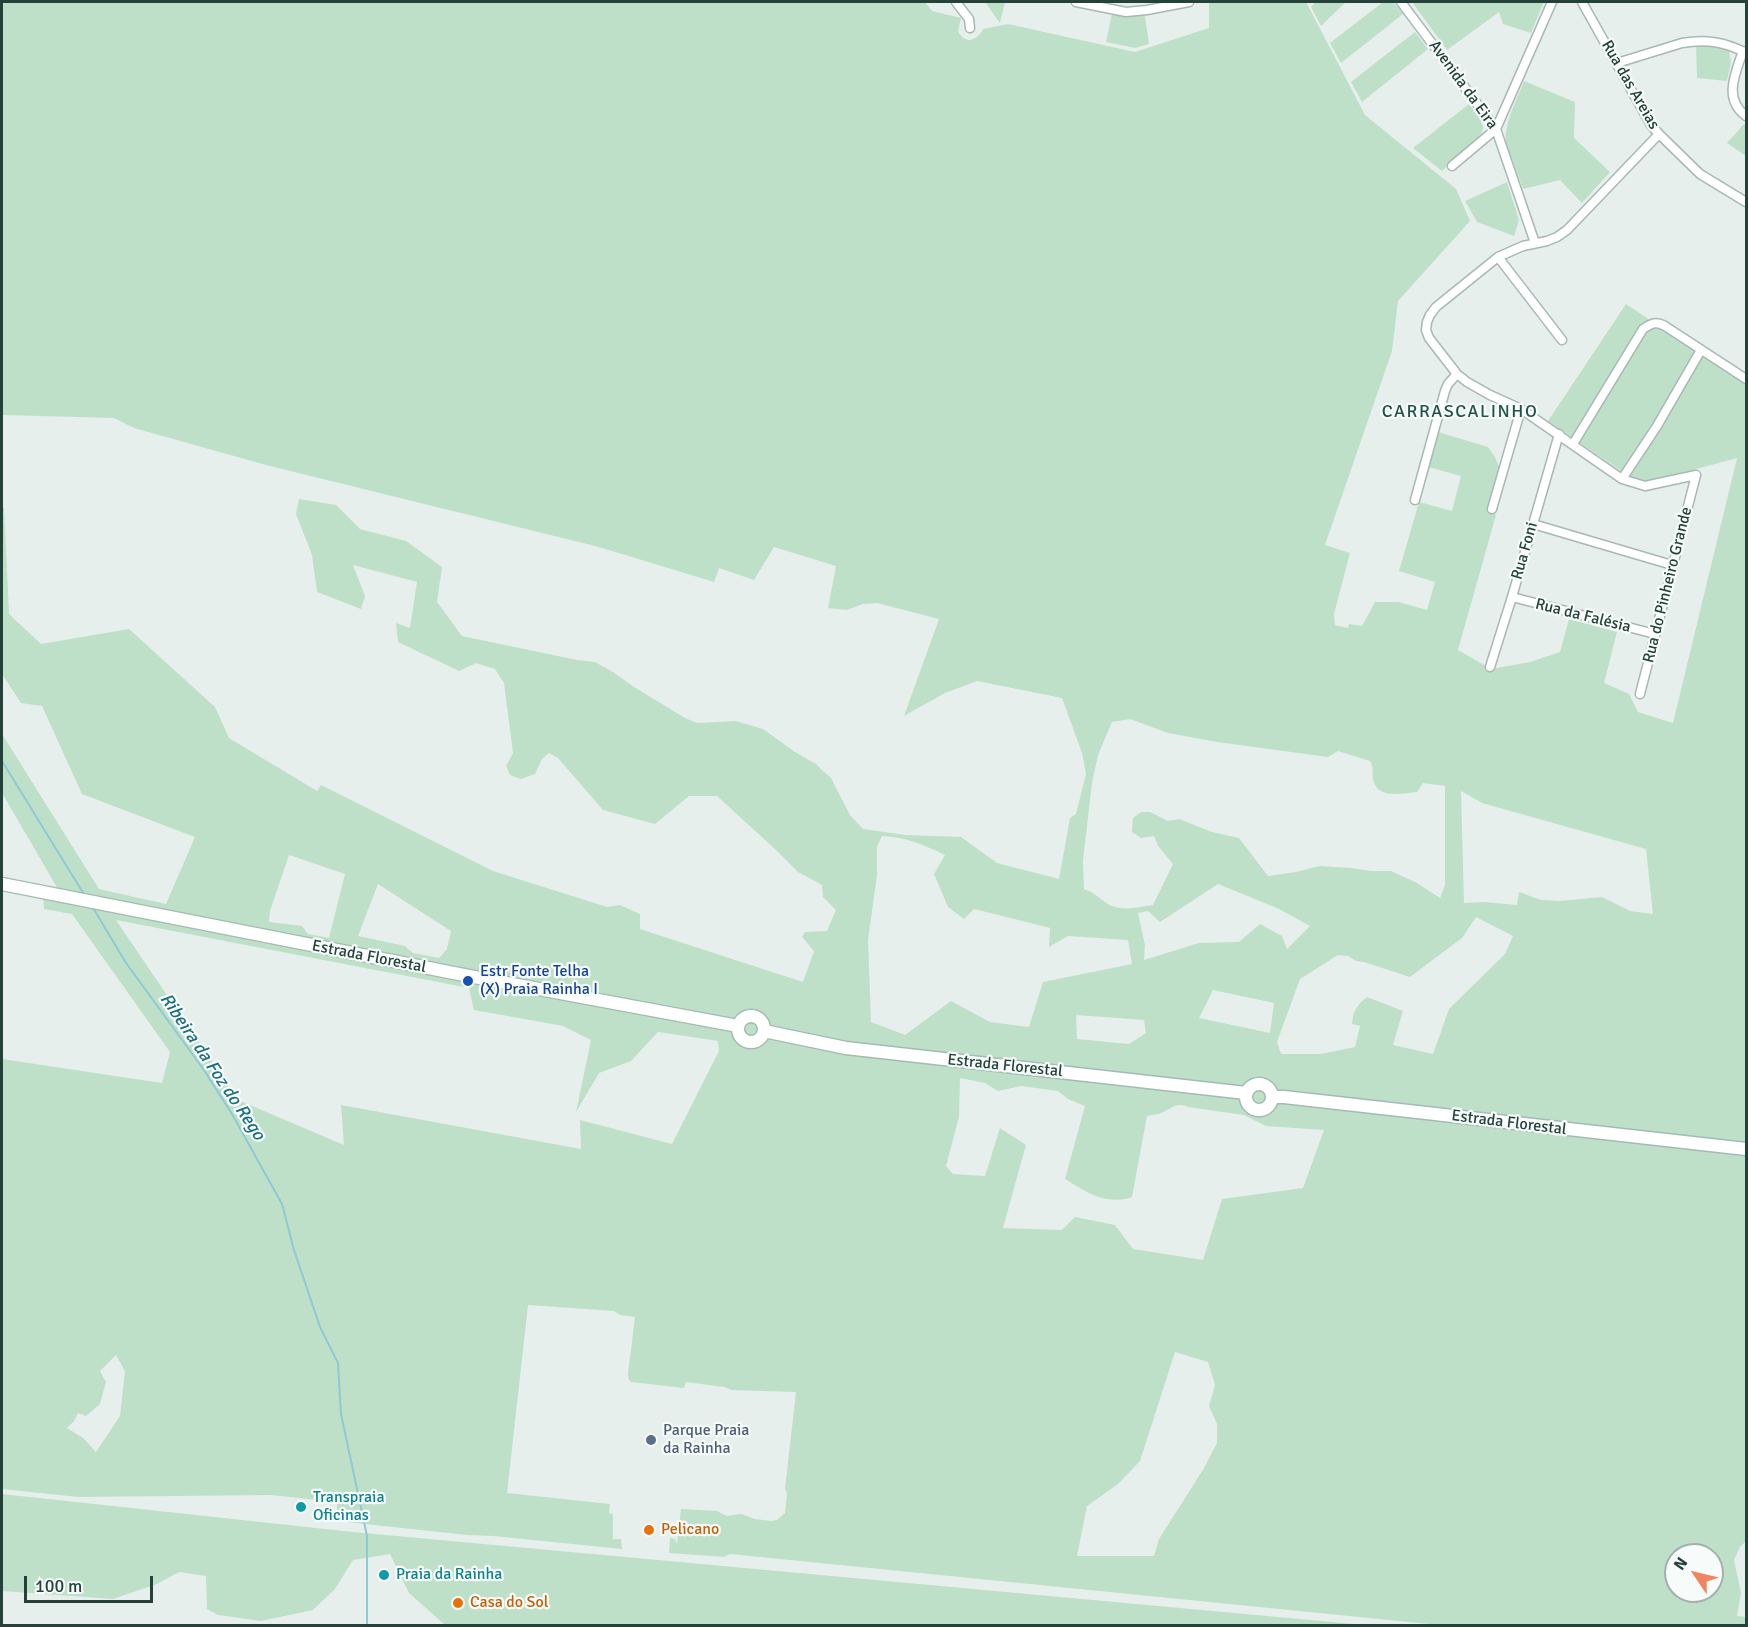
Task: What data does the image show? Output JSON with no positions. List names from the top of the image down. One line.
{"streets":{"main road":["Estrada Florestal"],"street":["Avenida da Eira","Rua das Areias","Rua Foni","Rua do Pinheiro Grande","Rua da Falésia"]},"crossings":[["Rua Foni","Rua da Falésia"],["Rua do Pinheiro Grande","Rua da Falésia"]],"districts":["CARRASCALINHO"],"water":["Ribeira da Foz do Rego"],"places":["Estr Fonte Telha (X) Praia Rainha I","Parque Praia da Rainha","Transpraia Oficinas","Pelicano","Praia da Rainha","Casa do Sol"],"scale_bar":"100 m","north":"top left"}
